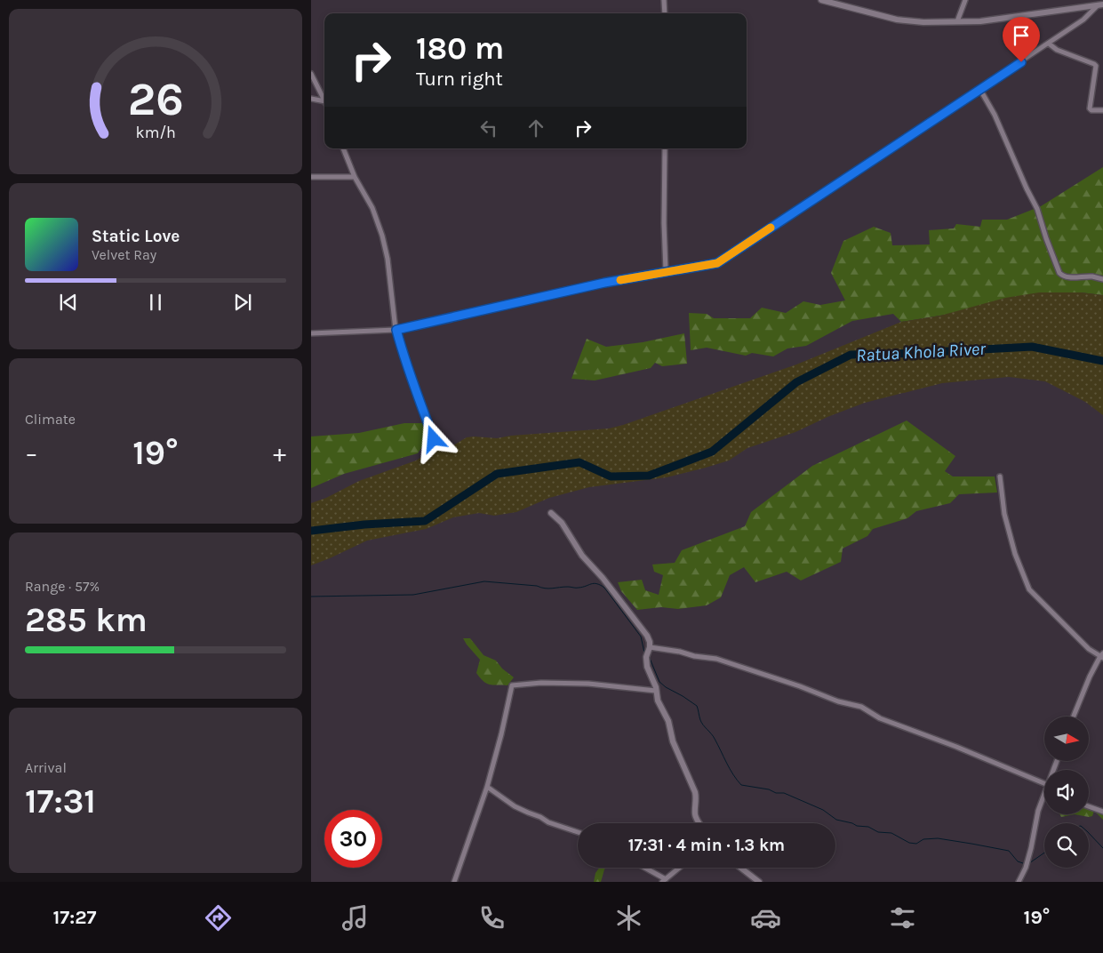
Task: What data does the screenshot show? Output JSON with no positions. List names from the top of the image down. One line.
{"water":["Ratua Khola River"],"north":"right","page":{"turn":["180 m","Turn right"],"song":["Static Love","Velvet Ray"],"tile":["Climate",["Range · 57%","285 km"],["Arrival","17:31"]],"heat":["−","19°","+"],"limit":"30","trip":"17:31 · 4 min · 1.3 km","tabs":["17:27","19°"],"gauge":["26","km/h"]}}
